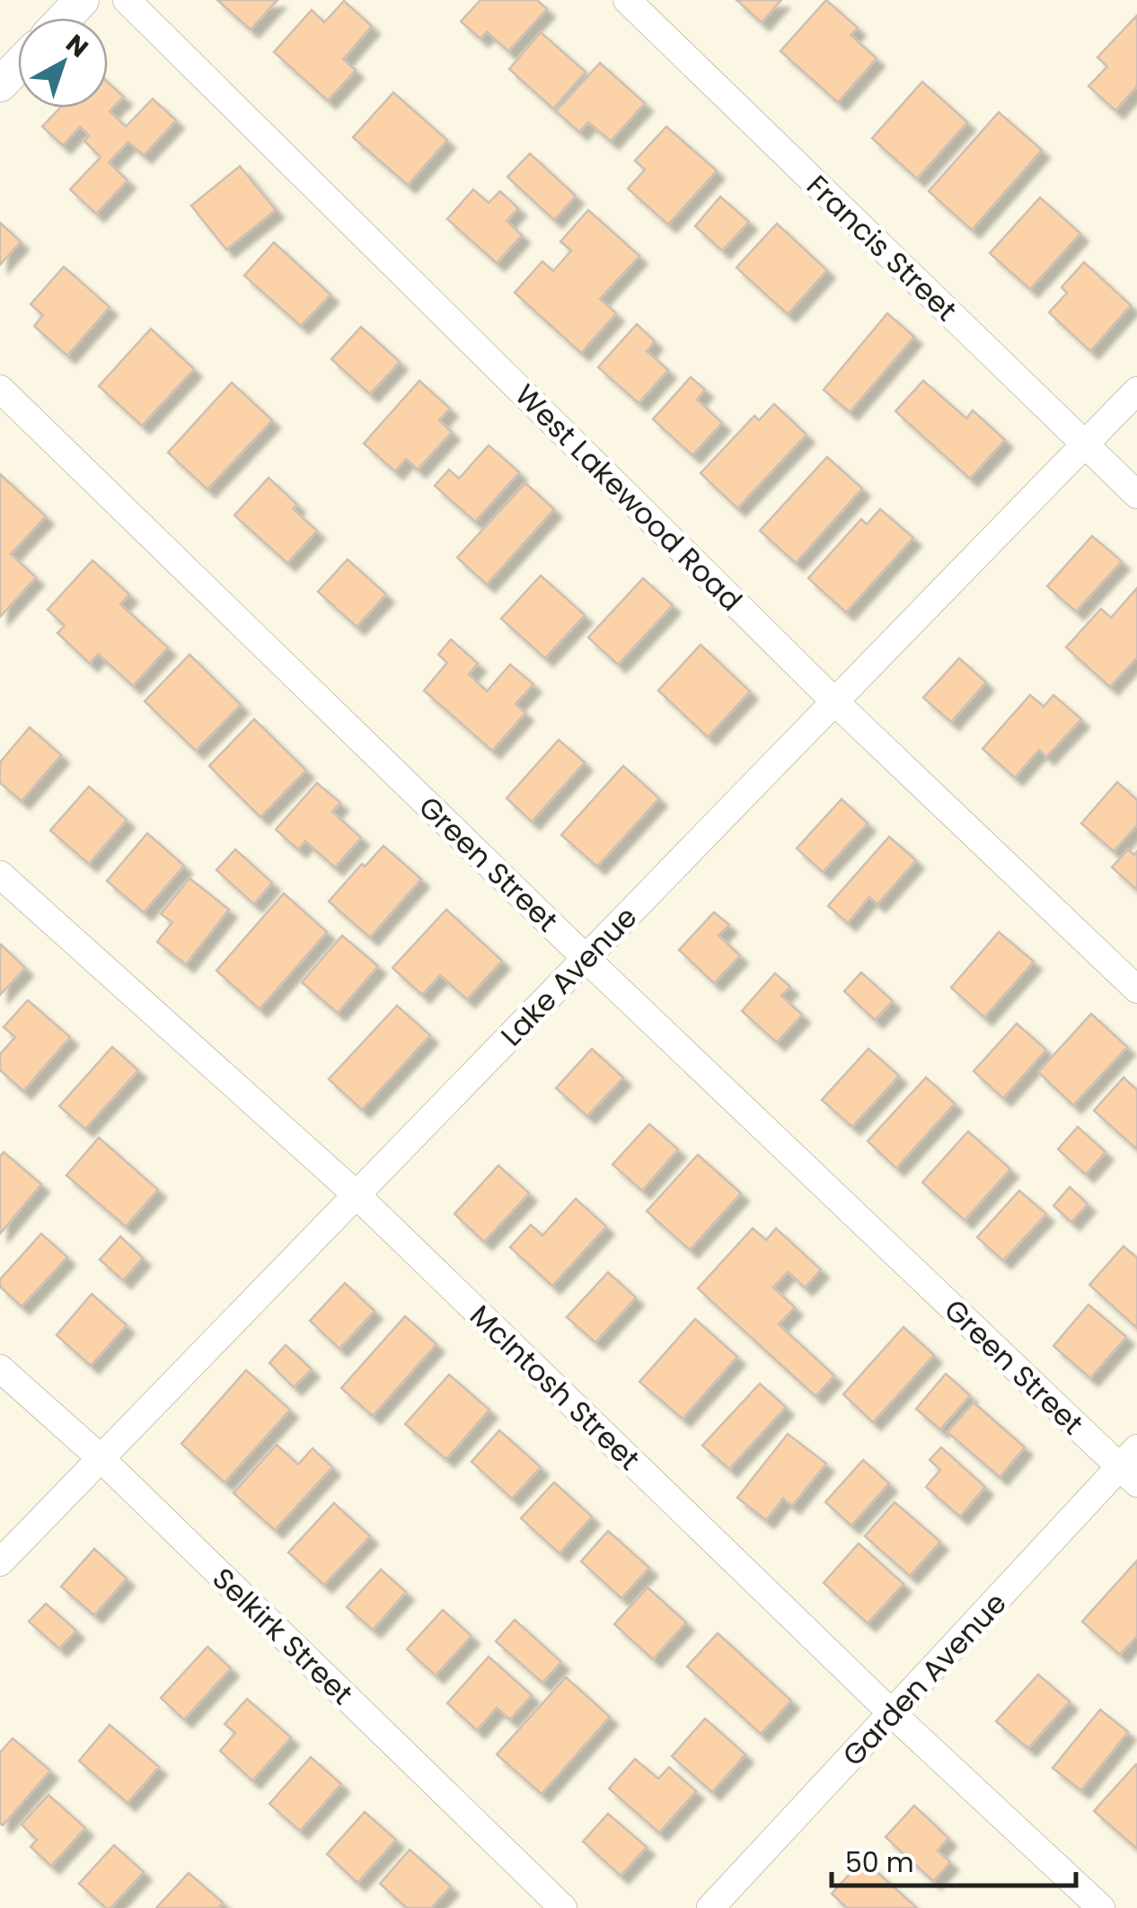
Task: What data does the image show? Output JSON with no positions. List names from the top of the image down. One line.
{"streets":{"street":["Francis Street","West Lakewood Road","Green Street","Lake Avenue","McIntosh Street","Selkirk Street","Garden Avenue"]},"crossings":[["Francis Street","Lake Avenue"],["West Lakewood Road","Lake Avenue"],["Green Street","Lake Avenue"],["Green Street","Garden Avenue"],["Lake Avenue","McIntosh Street"],["Lake Avenue","Selkirk Street"],["McIntosh Street","Garden Avenue"]],"scale_bar":"50 m","north":"top right"}
